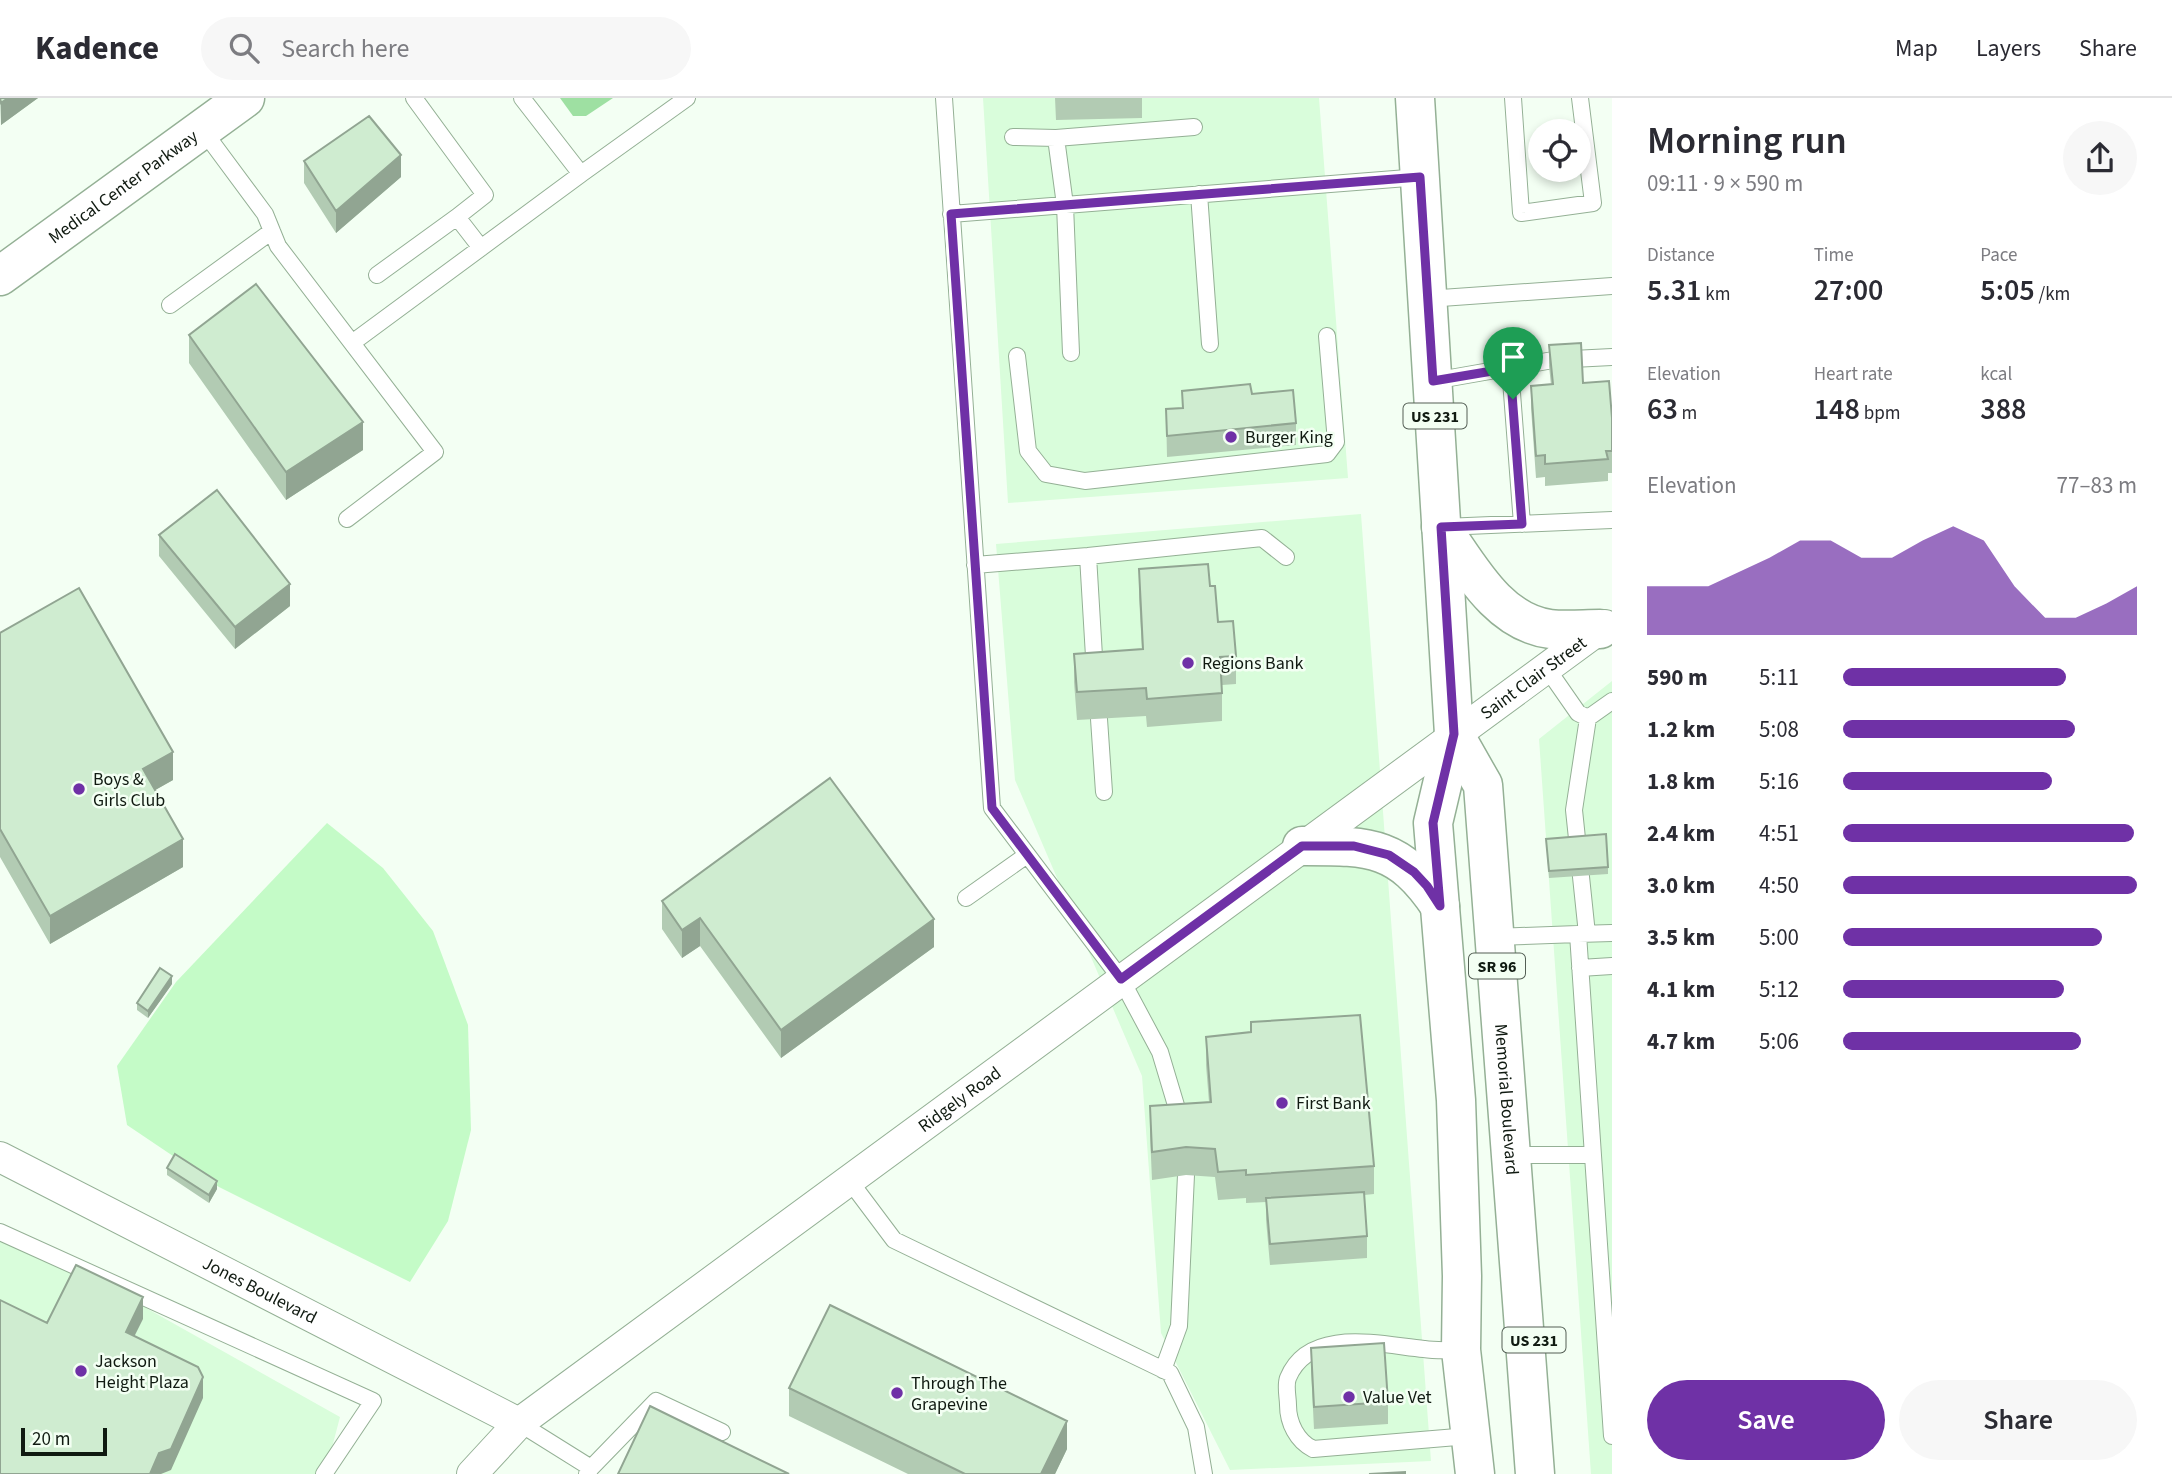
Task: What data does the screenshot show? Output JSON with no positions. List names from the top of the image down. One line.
{"streets":{"main road":["Medical Center Parkway","US 231","SR 96","Memorial Boulevard"],"street":["Saint Clair Street","Ridgely Road","Jones Boulevard"]},"crossings":[["US 231","Memorial Boulevard"],["Saint Clair Street","Ridgely Road"],["Saint Clair Street","Memorial Boulevard"],["Ridgely Road","Memorial Boulevard"],["Ridgely Road","Jones Boulevard"]],"places":["Burger King","Regions Bank","Boys & Girls Club","First Bank","Jackson Height Plaza","Through The Grapevine","Value Vet"],"scale_bar":"20 m","page":{"header":"Kadence","search":"Search here","nav":["Map","Layers","Share"],"heading":["Morning run","09:11 · 9 × 590 m"],"stats":[["Distance","5.31 km"],["Time","27:00"],["Pace","5:05 /km"],["Elevation","63 m"],["Heart rate","148 bpm"],["kcal","388"]],"chart":["Elevation","77–83 m"],"list":[{"name":"590 m","note":"5:11"},{"name":"1.2 km","note":"5:08"},{"name":"1.8 km","note":"5:16"},{"name":"2.4 km","note":"4:51"},{"name":"3.0 km","note":"4:50"},{"name":"3.5 km","note":"5:00"},{"name":"4.1 km","note":"5:12"},{"name":"4.7 km","note":"5:06"}],"buttons":["Save","Share"],"scale":"20 m"}}
